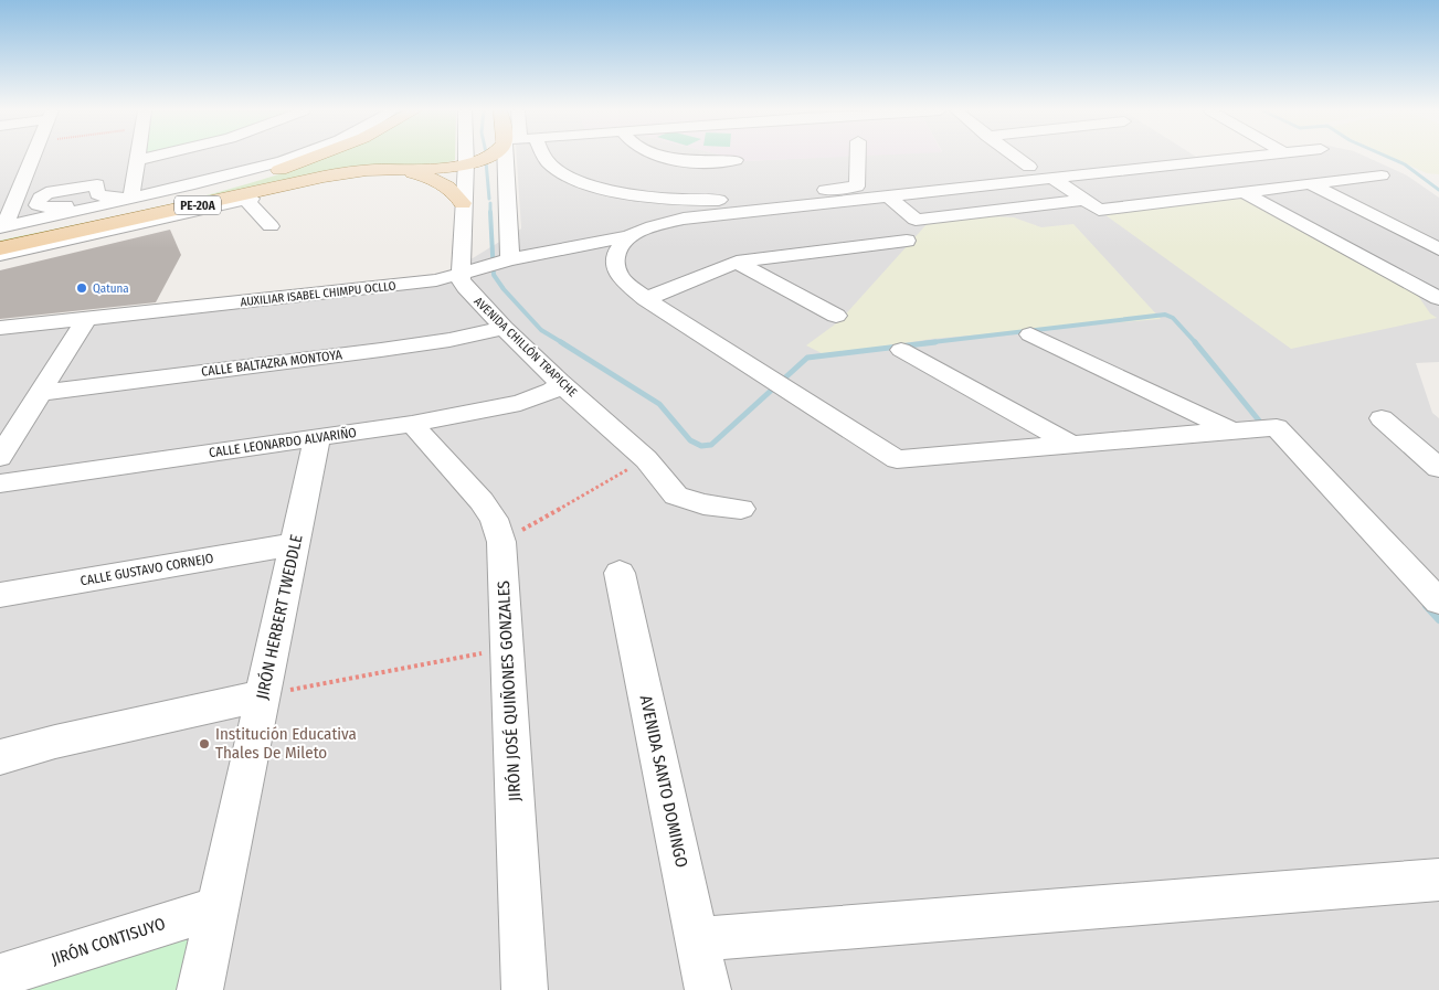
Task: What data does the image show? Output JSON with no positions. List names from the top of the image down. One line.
{"streets":{"main road":["PE-20A"],"street":["AUXILIAR ISABEL CHIMPU OCLLO","AVENIDA CHILLÓN TRAPICHE","CALLE BALTAZRA MONTOYA","CALLE LEONARDO ALVARIÑO","CALLE GUSTAVO CORNEJO","JIRÓN HERBERT TWEDDLE","JIRÓN JOSÉ QUIÑONES GONZALES","AVENIDA SANTO DOMINGO","JIRÓN CONTISUYO"]},"crossings":[["PE-20A","AVENIDA CHILLÓN TRAPICHE"],["AUXILIAR ISABEL CHIMPU OCLLO","AVENIDA CHILLÓN TRAPICHE"],["AVENIDA CHILLÓN TRAPICHE","CALLE BALTAZRA MONTOYA"],["AVENIDA CHILLÓN TRAPICHE","CALLE LEONARDO ALVARIÑO"],["CALLE LEONARDO ALVARIÑO","JIRÓN HERBERT TWEDDLE"],["CALLE LEONARDO ALVARIÑO","JIRÓN JOSÉ QUIÑONES GONZALES"],["CALLE GUSTAVO CORNEJO","JIRÓN HERBERT TWEDDLE"],["JIRÓN HERBERT TWEDDLE","JIRÓN CONTISUYO"]],"places":["Qatuna","Institución Educativa Thales De Mileto"]}
